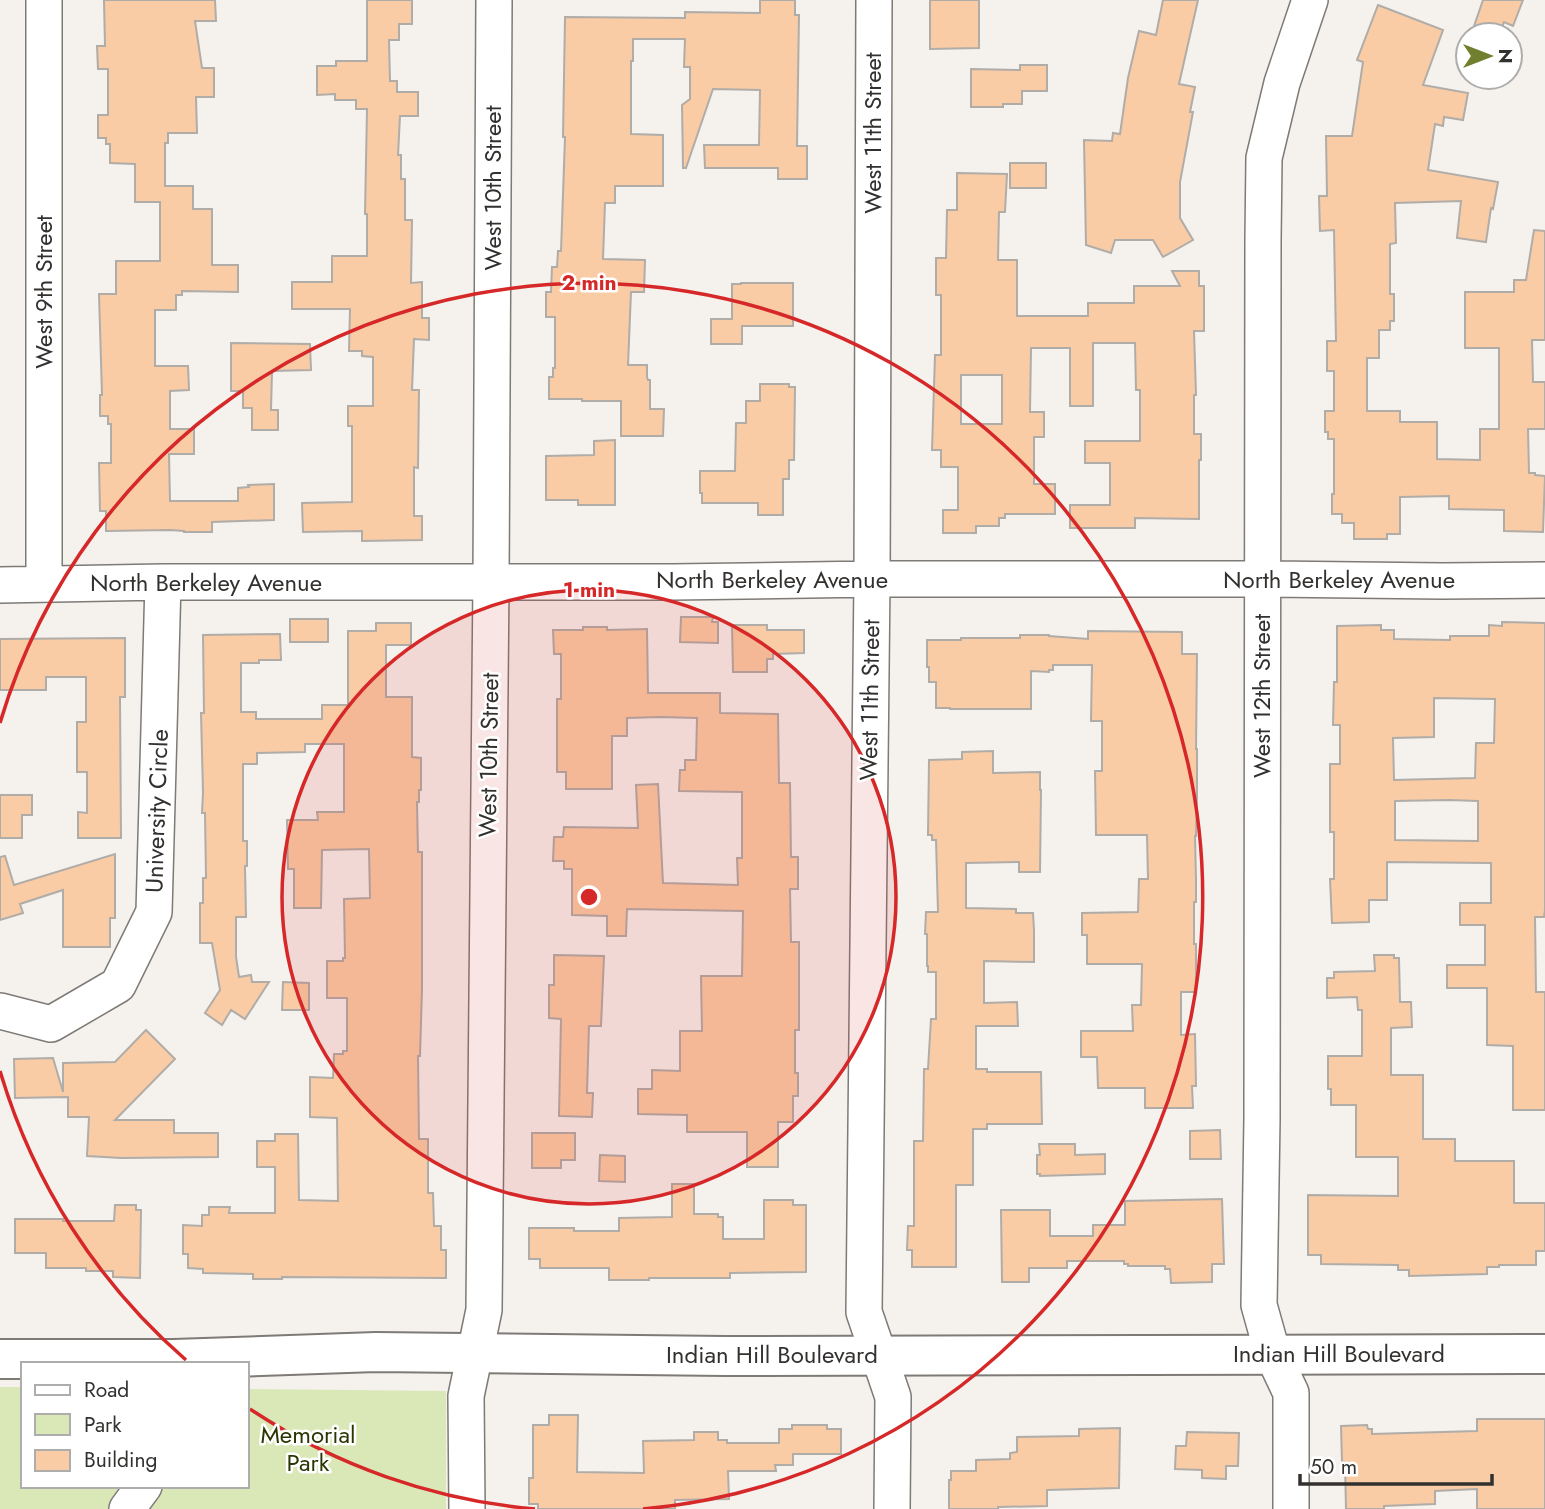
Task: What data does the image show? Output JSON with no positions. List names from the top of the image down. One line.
{"streets":{"main road":["Indian Hill Boulevard"],"street":["West 11th Street","West 10th Street","West 9th Street","North Berkeley Avenue","West 12th Street","University Circle"]},"crossings":[["West 11th Street","North Berkeley Avenue"],["West 11th Street","Indian Hill Boulevard"],["West 10th Street","North Berkeley Avenue"],["West 10th Street","Indian Hill Boulevard"],["West 9th Street","North Berkeley Avenue"],["North Berkeley Avenue","West 12th Street"],["North Berkeley Avenue","University Circle"],["West 12th Street","Indian Hill Boulevard"]],"parks":["Memorial Park"],"legend":["Road","Park","Building"],"scale_bar":"50 m","north":"right","rings":["2 min","1 min"]}
